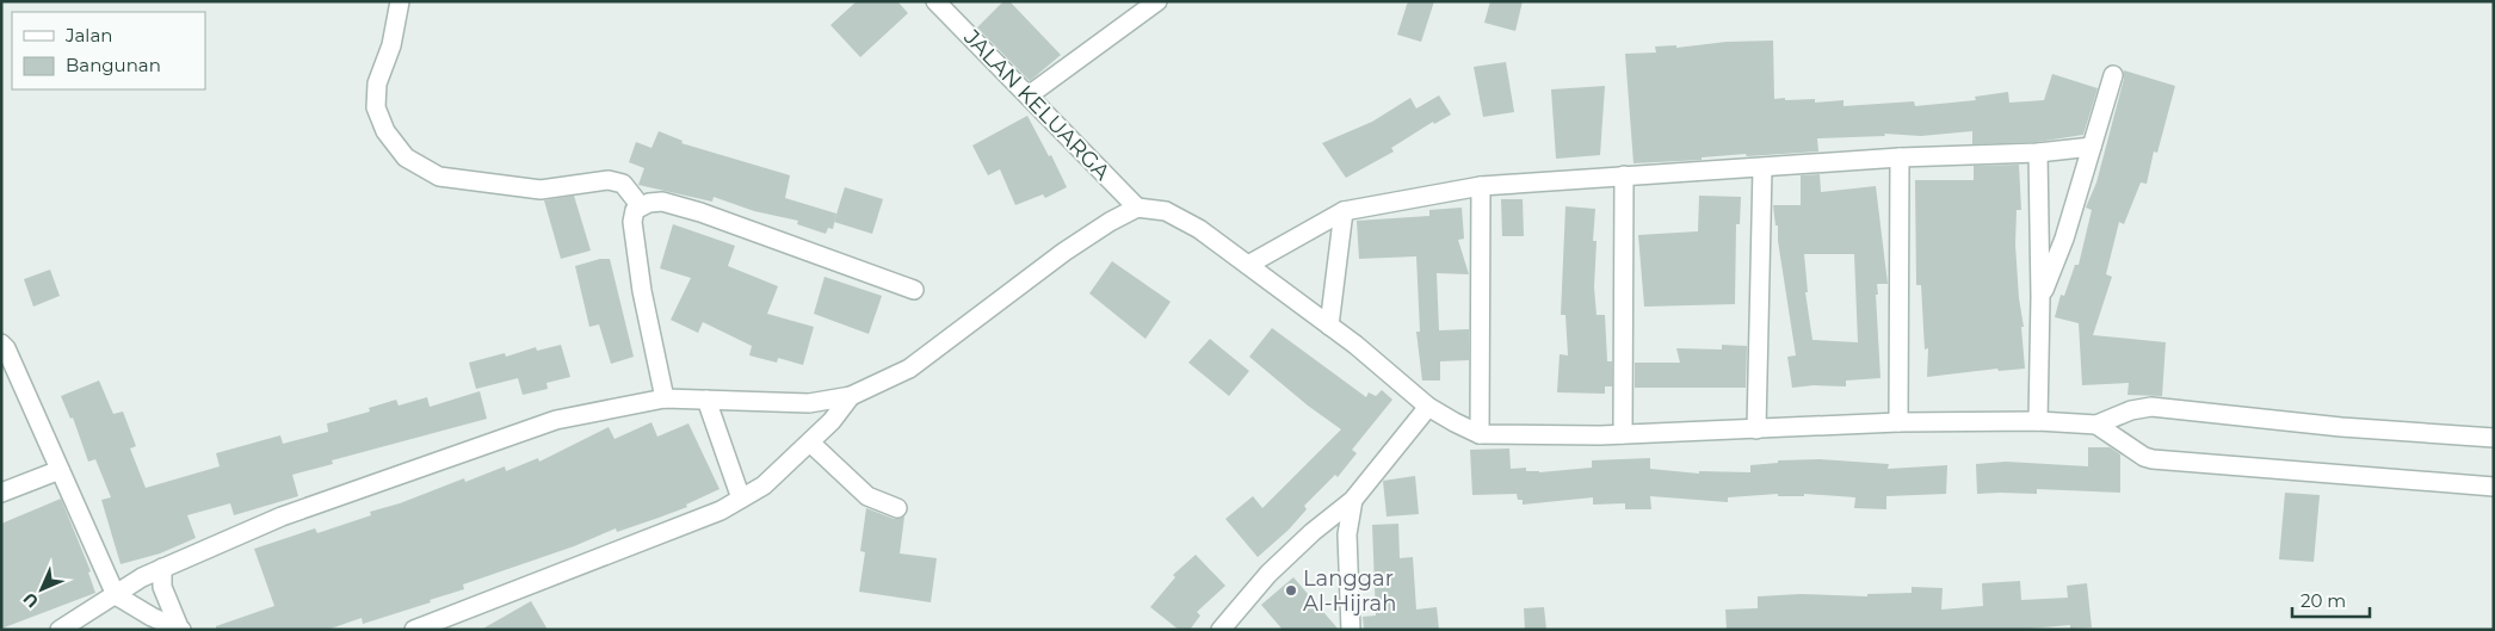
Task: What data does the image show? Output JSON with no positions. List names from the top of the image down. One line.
{"streets":{"street":["JALAN KELUARGA"]},"places":["Langgar Al-Hijrah"],"legend":["Jalan","Bangunan"],"scale_bar":"20 m","north":"bottom left"}
